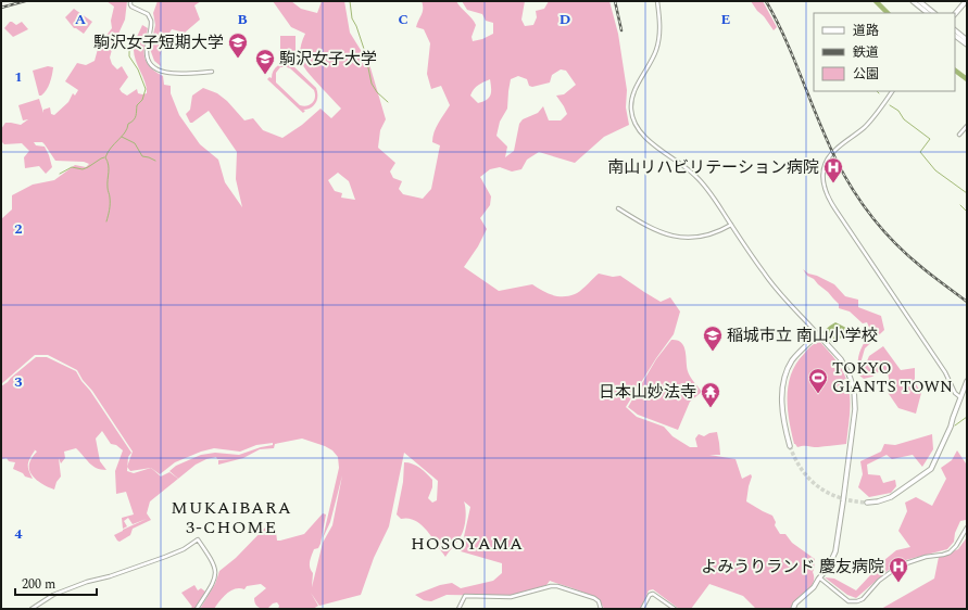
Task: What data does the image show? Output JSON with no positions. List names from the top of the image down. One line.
{"districts":["MUKAIBARA 3-CHOME","HOSOYAMA"],"places":{"school or university":["駒沢女子短期大学","駒沢女子大学","稲城市立 南山小学校"],"hospital":["南山リハビリテーション病院","よみうりランド 慶友病院"],"sports":["TOKYO GIANTS TOWN"],"temple":["日本山妙法寺"]},"legend":["道路","鉄道","公園"],"scale_bar":"200 m","grid":{"columns":["A","B","C","D","E"],"rows":["1","2","3","4"]}}
